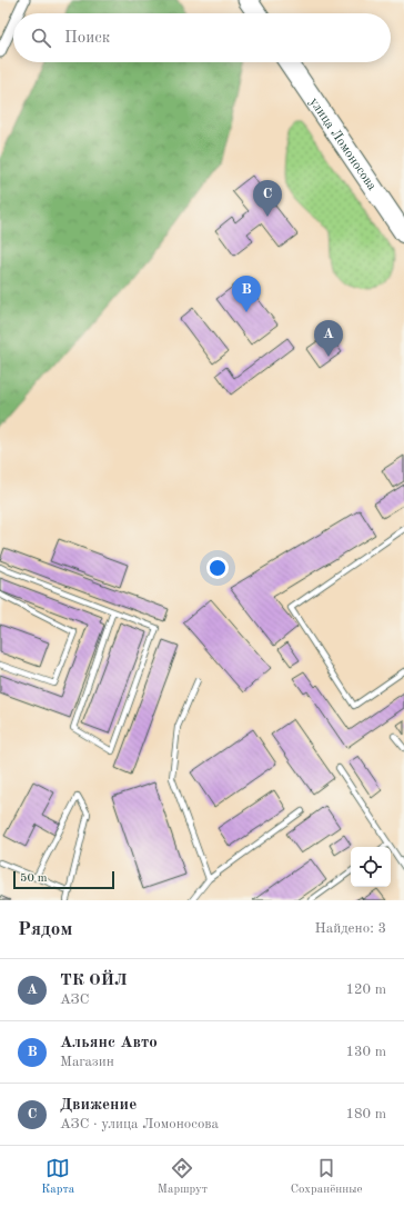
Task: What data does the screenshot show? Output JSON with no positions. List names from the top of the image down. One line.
{"streets":{"highway":["улица Ломоносова"]},"scale_bar":"50 m","page":{"search":"Поиск","pins":["C","B","A"],"scale":"50 m","heading":["Рядом","Найдено: 3"],"list":[{"mark":"A","name":"ТК ОЙЛ","note":"АЗС","value":"120 m"},{"mark":"B","name":"Альянс Авто","note":"Магазин","value":"130 m"},{"mark":"C","name":"Движение","note":"АЗС · улица Ломоносова","value":"180 m"}],"nav":["Карта","Маршрут","Сохранённые"]}}
